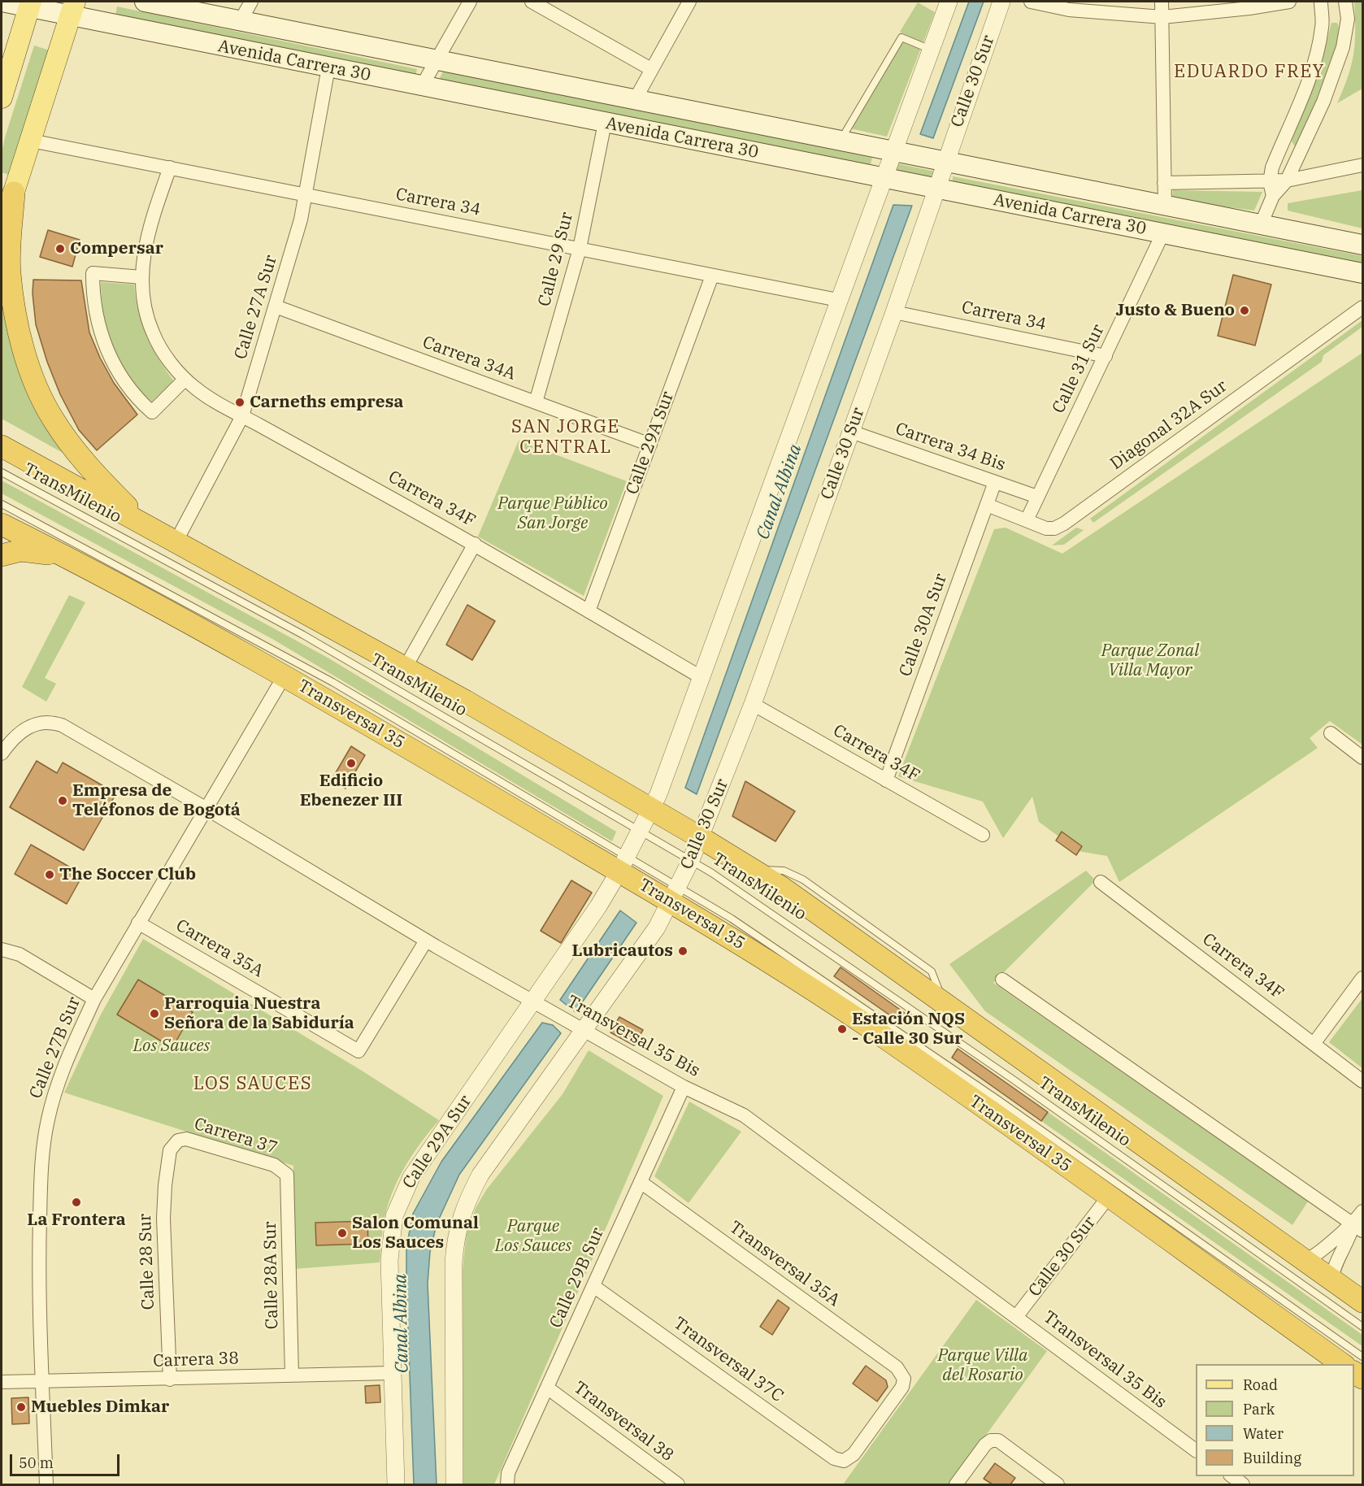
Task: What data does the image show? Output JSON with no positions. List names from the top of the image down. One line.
{"streets":{"highway":["Transversal 35"],"main road":["Avenida Carrera 30"],"street":["Calle 30 Sur","Carrera 34","Calle 29 Sur","Calle 27A Sur","Carrera 34A","Calle 31 Sur","Diagonal 32A Sur","Calle 29A Sur","Carrera 34 Bis","Carrera 34F","Calle 30A Sur","Carrera 35A","Transversal 35 Bis","Calle 27B Sur","Carrera 37","Calle 28 Sur","Transversal 35A","Calle 28A Sur","Calle 29B Sur","Carrera 38","Transversal 37C","Transversal 38"],"lane":["TransMilenio"]},"crossings":[["Avenida Carrera 30","Calle 30 Sur"],["Avenida Carrera 30","Calle 29 Sur"],["Avenida Carrera 30","Calle 27A Sur"],["Avenida Carrera 30","Calle 31 Sur"],["Calle 30 Sur","Carrera 34"],["Calle 30 Sur","Carrera 34 Bis"],["Calle 30 Sur","TransMilenio"],["Calle 30 Sur","Carrera 34F"],["Calle 30 Sur","Transversal 35"],["Calle 30 Sur","Transversal 35 Bis"],["Carrera 34","Calle 29 Sur"],["Carrera 34","Calle 27A Sur"],["Carrera 34","Calle 31 Sur"],["Carrera 34","Calle 29A Sur"],["Carrera 34","Carrera 34F"],["Calle 29 Sur","Carrera 34A"],["Calle 27A Sur","Carrera 34A"],["Calle 27A Sur","Carrera 34F"],["Carrera 34A","Calle 29A Sur"],["Calle 31 Sur","Diagonal 32A Sur"],["Calle 31 Sur","Carrera 34 Bis"],["Diagonal 32A Sur","Calle 30A Sur"],["Calle 29A Sur","Carrera 34F"],["Calle 29A Sur","Transversal 35"],["Calle 29A Sur","Transversal 35 Bis"],["Calle 29A Sur","Carrera 38"],["Carrera 34 Bis","Calle 30A Sur"],["Carrera 34F","Calle 30A Sur"],["Transversal 35","Calle 27B Sur"],["Carrera 35A","Transversal 35 Bis"],["Carrera 35A","Calle 27B Sur"],["Transversal 35 Bis","Calle 27B Sur"],["Transversal 35 Bis","Calle 29B Sur"],["Calle 27B Sur","Carrera 38"],["Carrera 37","Calle 28 Sur"],["Carrera 37","Calle 28A Sur"],["Calle 28 Sur","Carrera 38"],["Transversal 35A","Calle 29B Sur"],["Transversal 35A","Transversal 37C"],["Calle 28A Sur","Carrera 38"],["Calle 29B Sur","Transversal 37C"],["Calle 29B Sur","Transversal 38"]],"districts":["EDUARDO FREY","SAN JORGE CENTRAL","LOS SAUCES"],"water":["Canal Albina"],"parks":["Parque Público San Jorge","Parque Zonal Villa Mayor","Los Sauces","Parque Los Sauces","Parque Villa del Rosario"],"places":["Compersar","Justo & Bueno","Carneths empresa","Edificio Ebenezer III","Empresa de Teléfonos de Bogotá","The Soccer Club","Lubricautos","Parroquia Nuestra Señora de la Sabiduría","Estación NQS - Calle 30 Sur","La Frontera","Salon Comunal Los Sauces","Muebles Dimkar"],"legend":["Road","Park","Water","Building"],"scale_bar":"50 m"}
